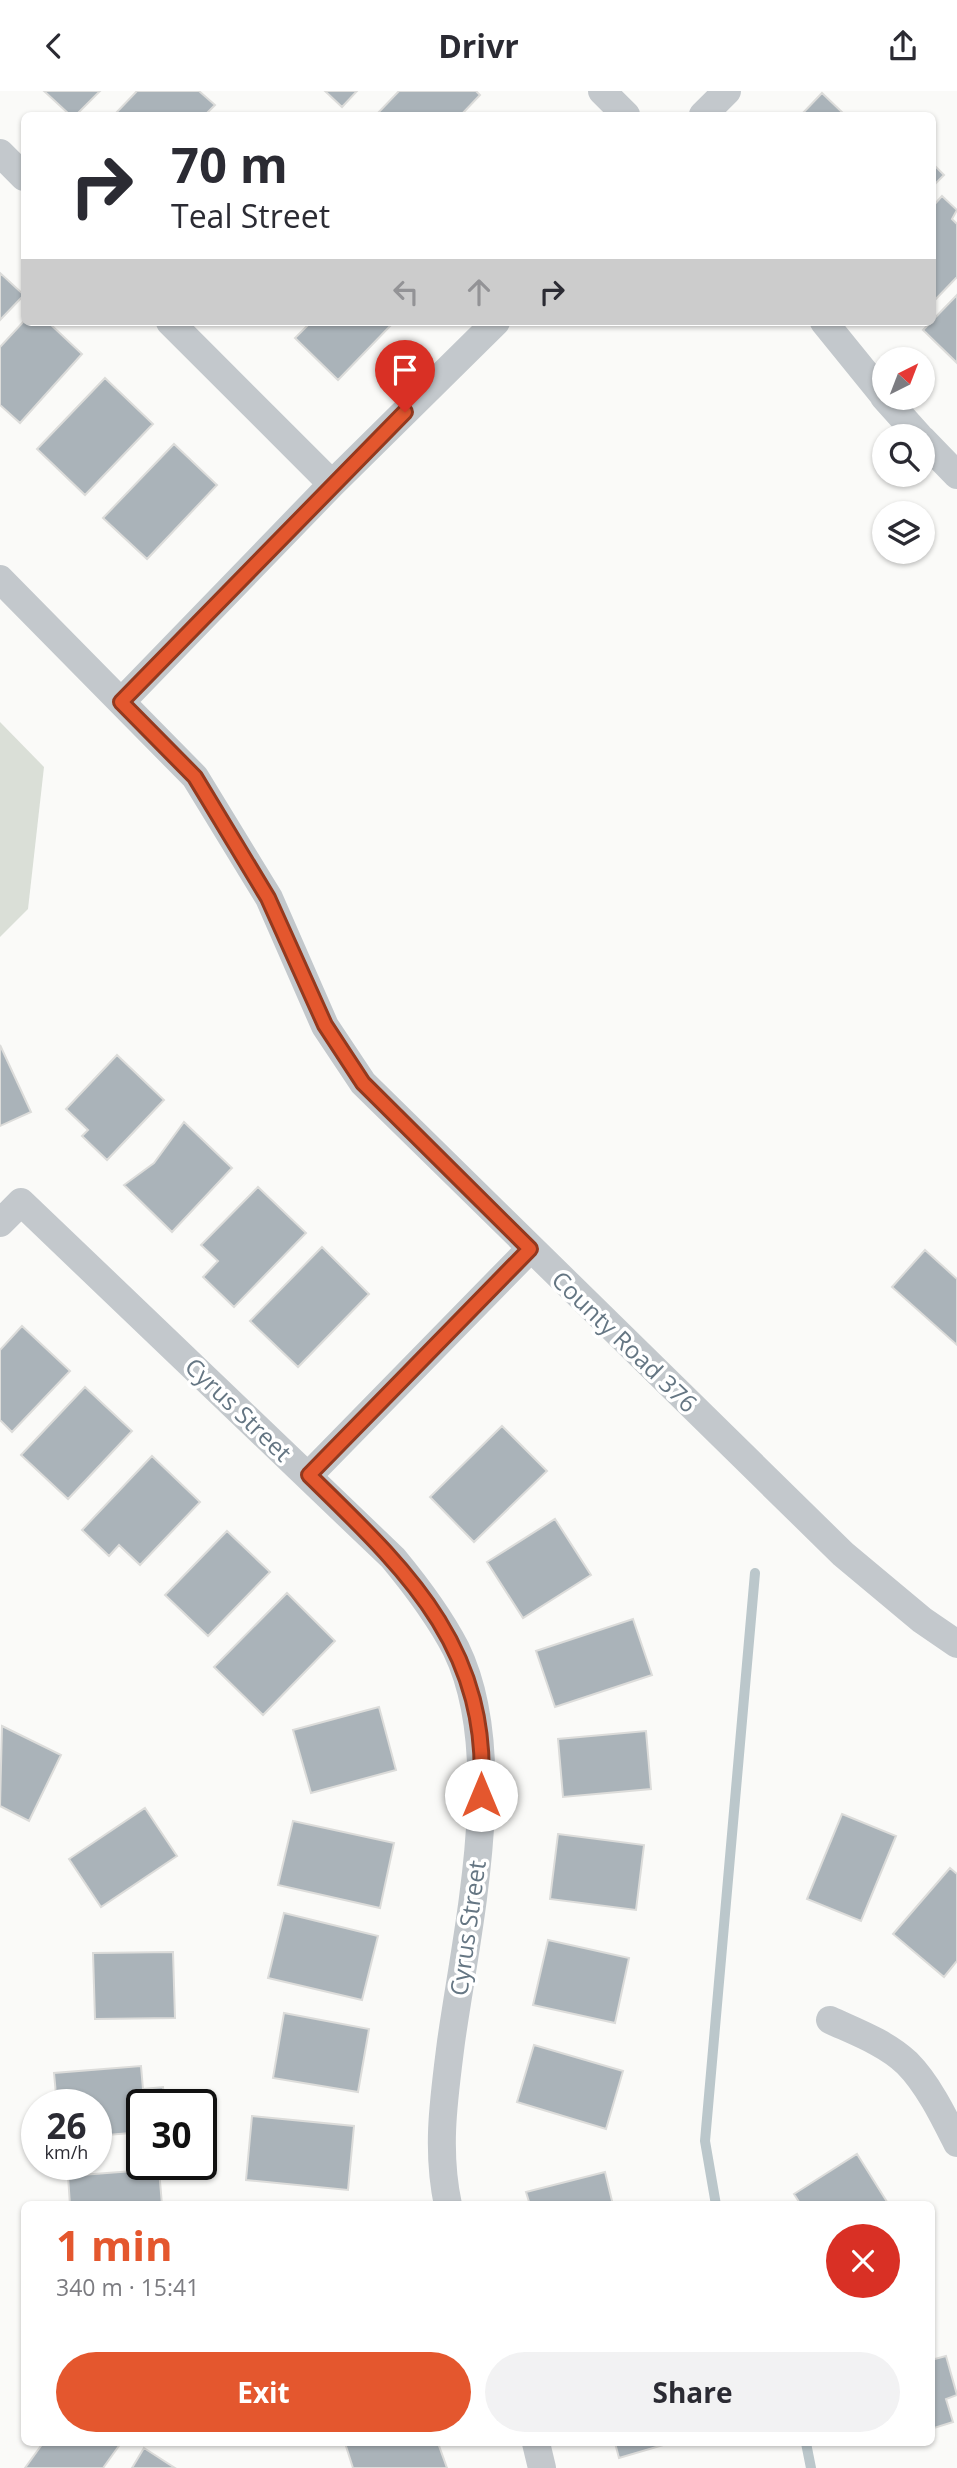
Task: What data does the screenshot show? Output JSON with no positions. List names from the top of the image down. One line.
{"streets":{"street":["County Road 376","Cyrus Street"]},"north":"top right","page":{"header":"Drivr","turn":["70 m","Teal Street"],"speed":"26 km/h","limit":"30","heading":["1 min","340 m · 15:41"],"buttons":["Exit","Share"]}}
